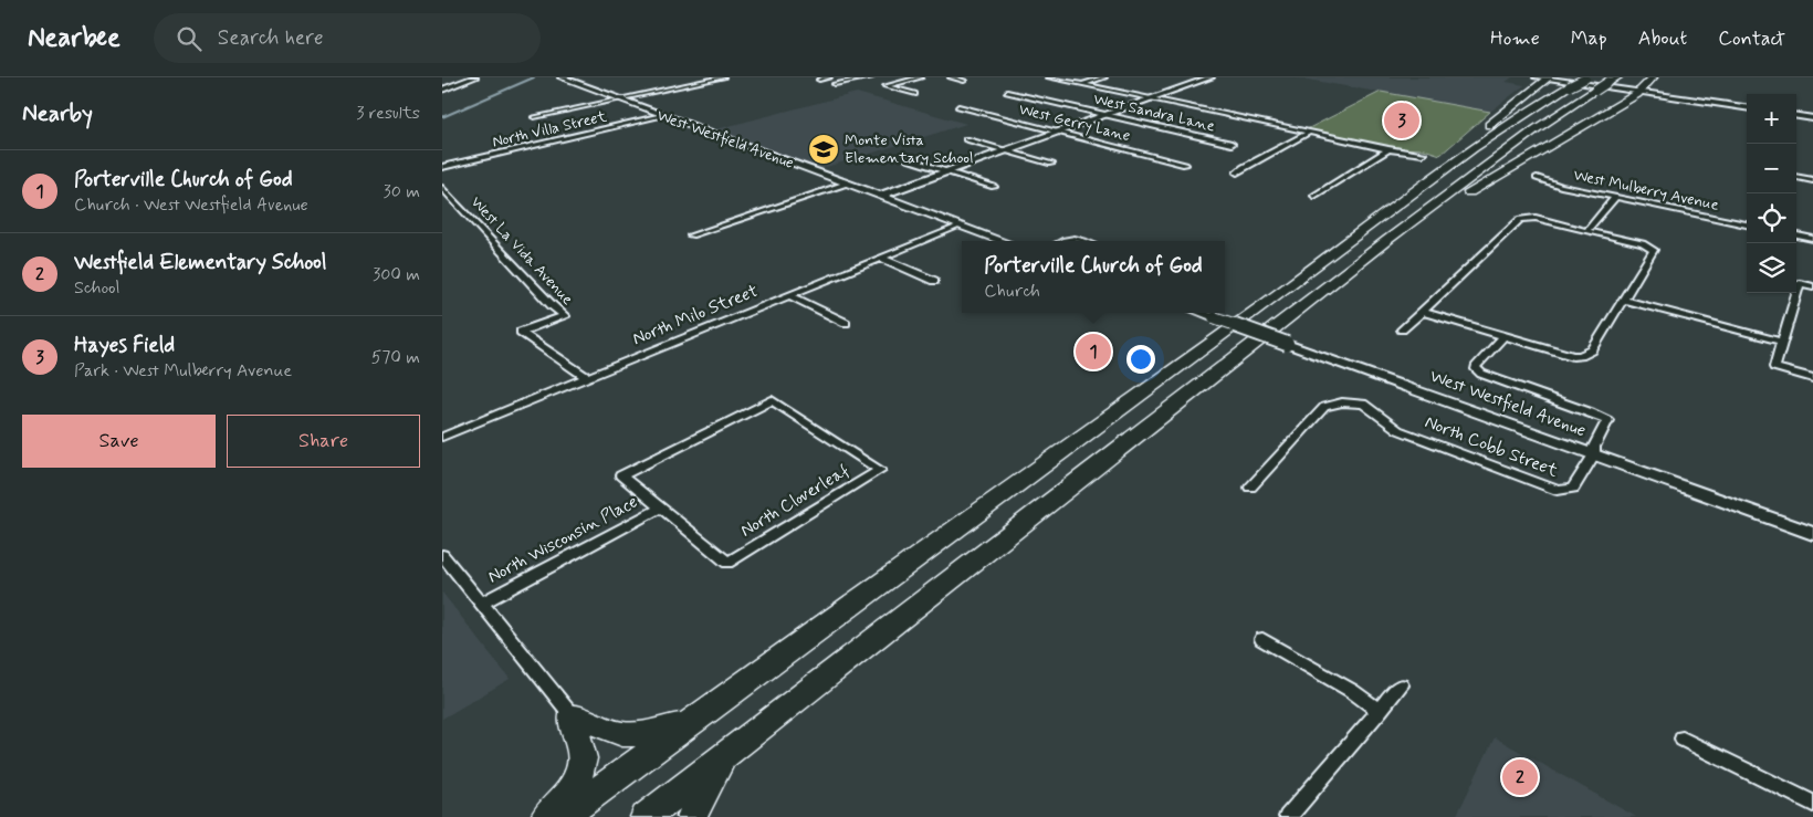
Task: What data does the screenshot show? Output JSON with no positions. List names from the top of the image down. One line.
{"streets":{"street":["West Sandra Lane","West Gerry Lane","North Villa Street","West Westfield Avenue","West Mulberry Avenue","West La Vida Avenue","North Milo Street","North Cobb Street","North Cloverleaf","North Wisconsin Place"]},"crossings":[["North Villa Street","West Westfield Avenue"],["West Westfield Avenue","North Milo Street"],["West Westfield Avenue","North Cobb Street"],["West La Vida Avenue","North Milo Street"],["North Cloverleaf","North Wisconsin Place"]],"places":{"school or university":["Monte Vista Elementary School"]},"page":{"header":"Nearbee","search":"Search here","nav":["Home","Map","About","Contact"],"heading":["Nearby","3 results"],"map_buttons":["+","−"],"pins":["3","1","2"],"list":[{"mark":"1","name":"Porterville Church of God","note":"Church · West Westfield Avenue","value":"30 m"},{"mark":"2","name":"Westfield Elementary School","note":"School","value":"300 m"},{"mark":"3","name":"Hayes Field","note":"Park · West Mulberry Avenue","value":"570 m"}],"popup":["Porterville Church of God","Church"],"buttons":["Save","Share"]}}
